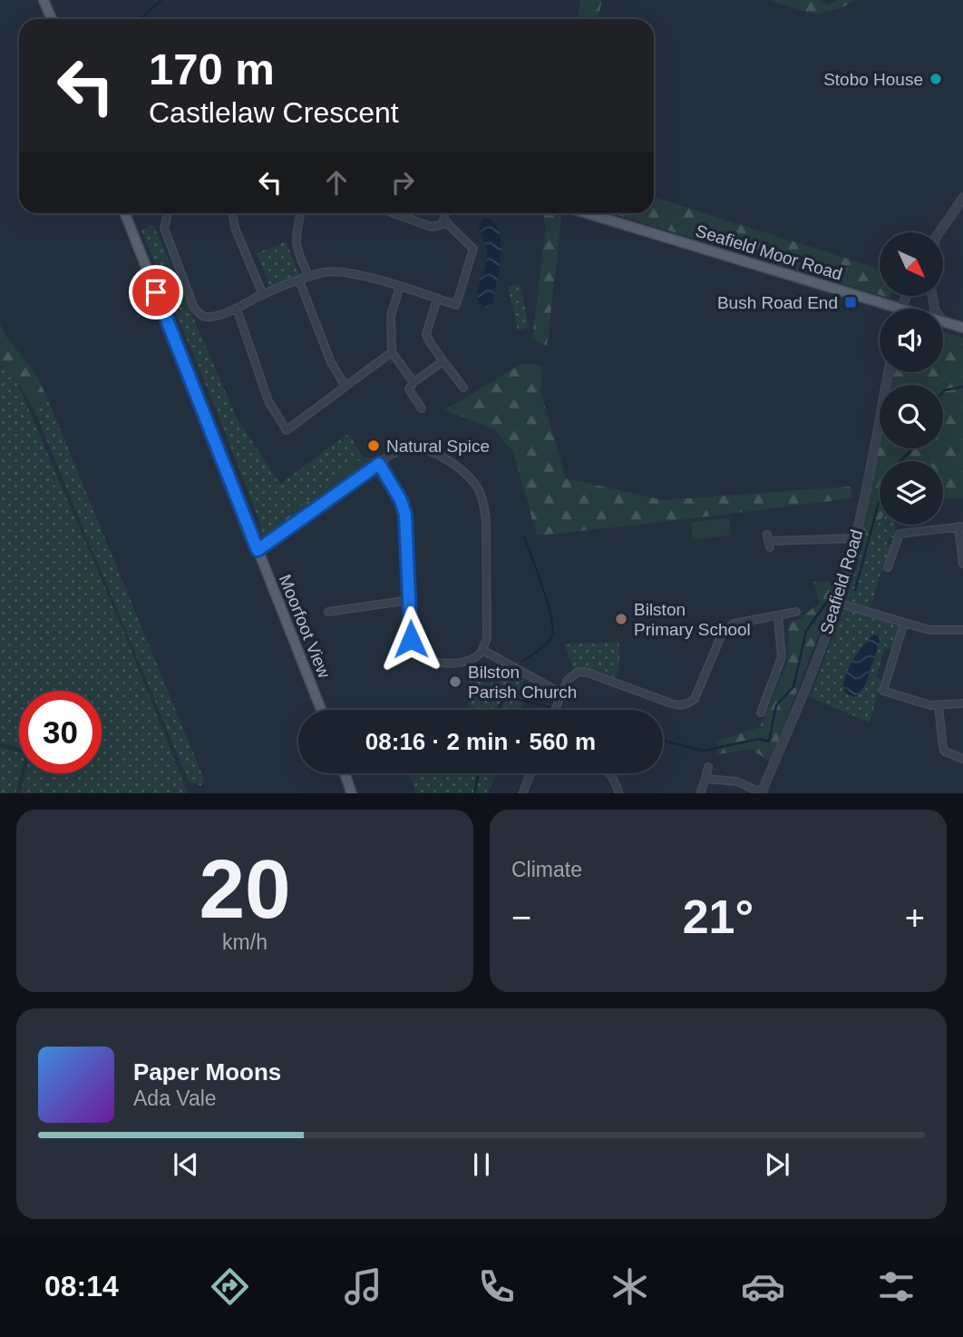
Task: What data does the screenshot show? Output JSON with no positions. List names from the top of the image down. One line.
{"streets":{"main road":["Seafield Moor Road","Moorfoot View"],"street":["Seafield Road"]},"places":{"other":["Stobo House","Natural Spice","Bilston Primary School","Bilston Parish Church"],"transit":["Bush Road End"]},"north":"bottom right","page":{"turn":["170 m","Castlelaw Crescent"],"limit":"30","trip":"08:16 · 2 min · 560 m","tile":[["20","km/h"],"Climate"],"heat":["−","21°","+"],"song":["Paper Moons","Ada Vale"],"tabs":"08:14"}}
